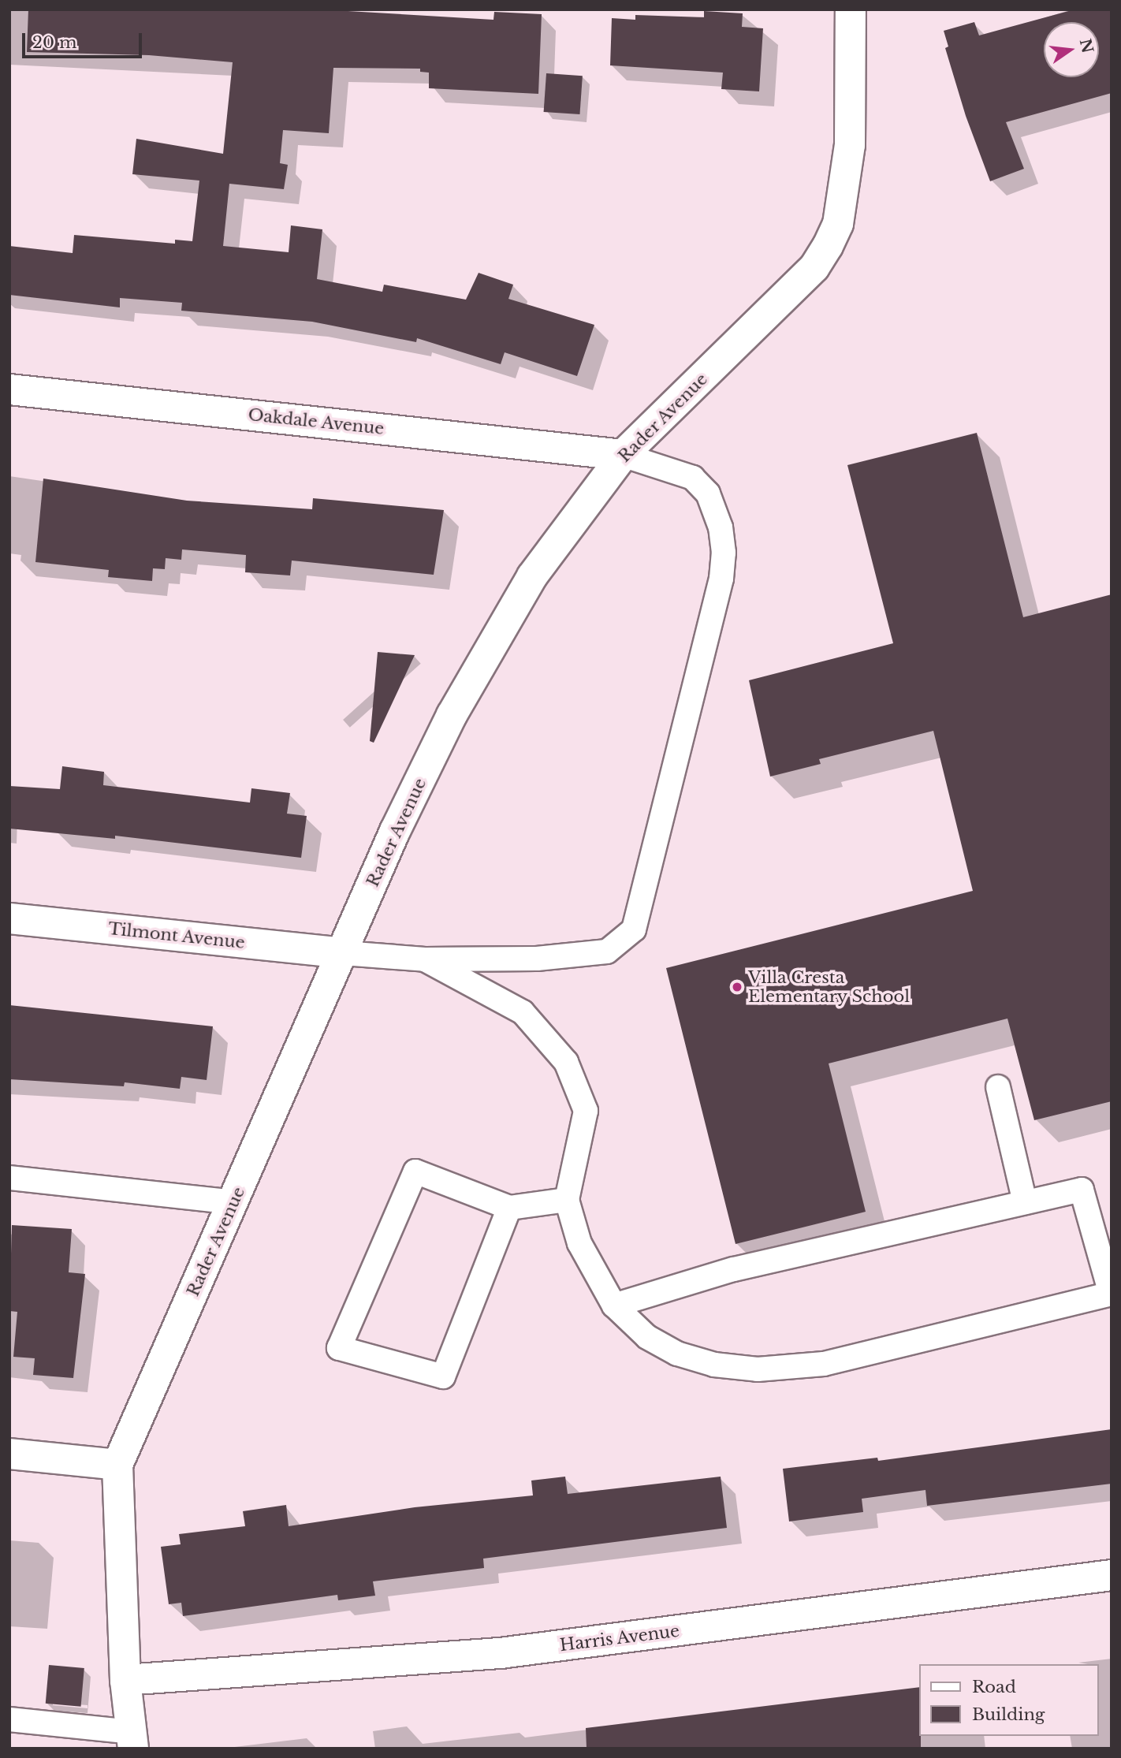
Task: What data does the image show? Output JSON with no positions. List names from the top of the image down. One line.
{"streets":{"street":["Rader Avenue","Oakdale Avenue","Tilmont Avenue","Harris Avenue"]},"crossings":[["Rader Avenue","Oakdale Avenue"],["Rader Avenue","Tilmont Avenue"],["Rader Avenue","Harris Avenue"]],"places":["Villa Cresta Elementary School"],"legend":["Road","Building"],"scale_bar":"20 m","north":"right"}
